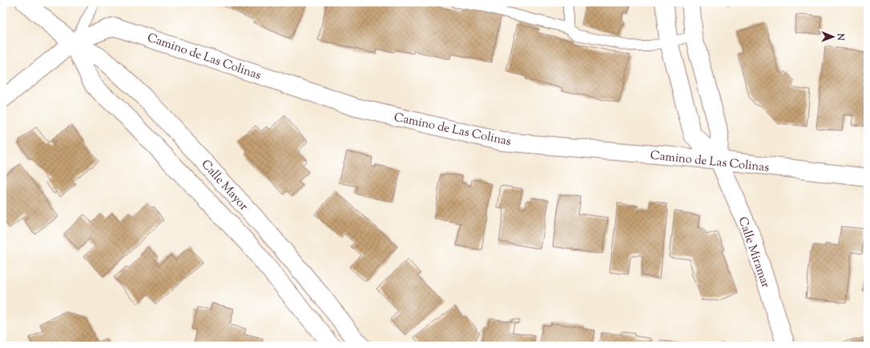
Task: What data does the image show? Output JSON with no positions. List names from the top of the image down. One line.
{"streets":{"street":["Camino de Las Colinas","Calle Mayor","Calle Miramar"]},"crossings":[["Camino de Las Colinas","Calle Mayor"],["Camino de Las Colinas","Calle Miramar"]],"north":"right"}
